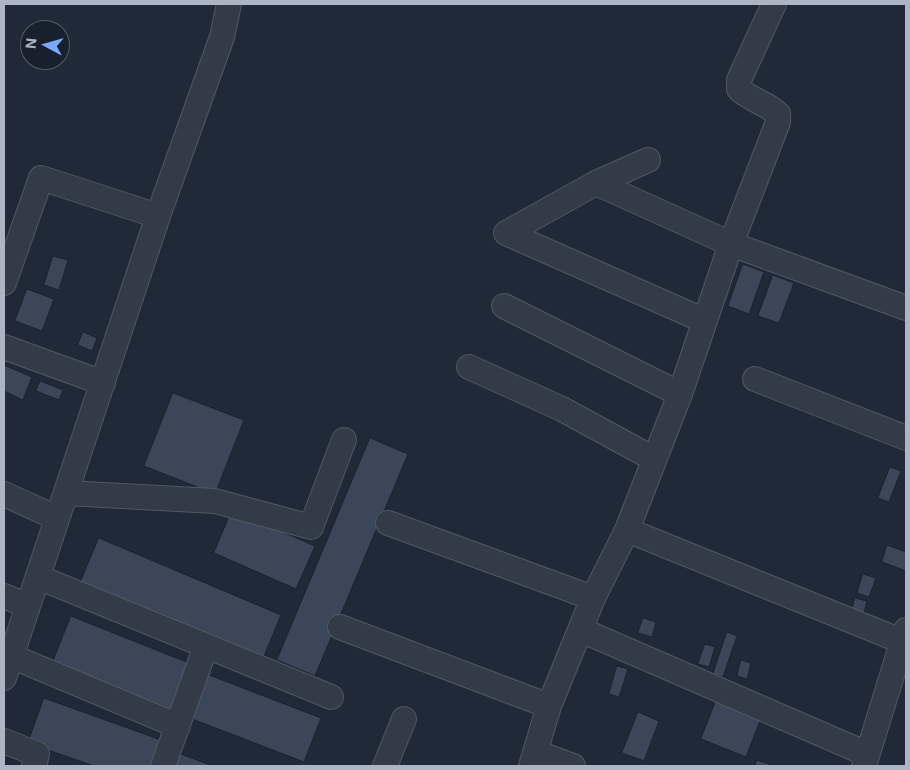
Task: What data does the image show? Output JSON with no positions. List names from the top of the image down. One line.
{"north":"left"}
